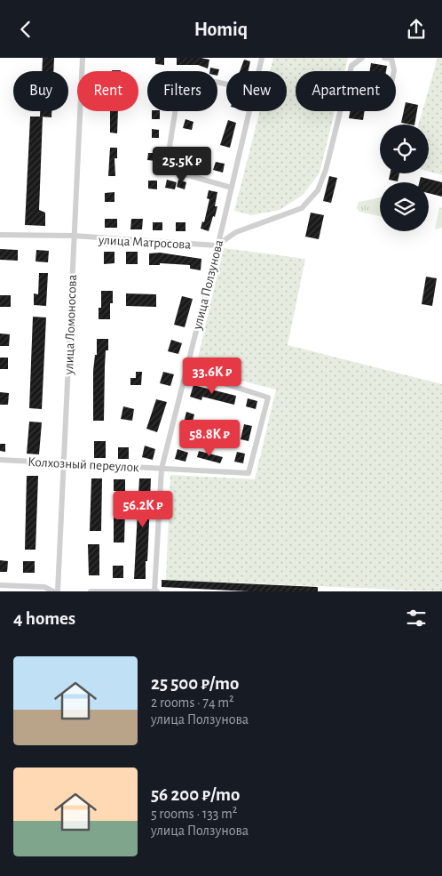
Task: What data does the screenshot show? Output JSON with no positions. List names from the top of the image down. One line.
{"streets":{"street":["улица Матросова","улица Ползунова","улица Ломоносова","Колхозный переулок"]},"crossings":[["улица Матросова","улица Ползунова"],["улица Матросова","улица Ломоносова"],["улица Ползунова","Колхозный переулок"],["улица Ломоносова","Колхозный переулок"]],"page":{"header":"Homiq","chip":["Buy","Rent","Filters","New","Apartment"],"price":["25.5K ₽","33.6K ₽","58.8K ₽","56.2K ₽"],"heading":"4 homes","list":[{"name":"25 500 ₽/mo","note":"2 rooms · 74 m² · улица Ползунова"},{"name":"56 200 ₽/mo","note":"5 rooms · 133 m² · улица Ползунова"}]}}
